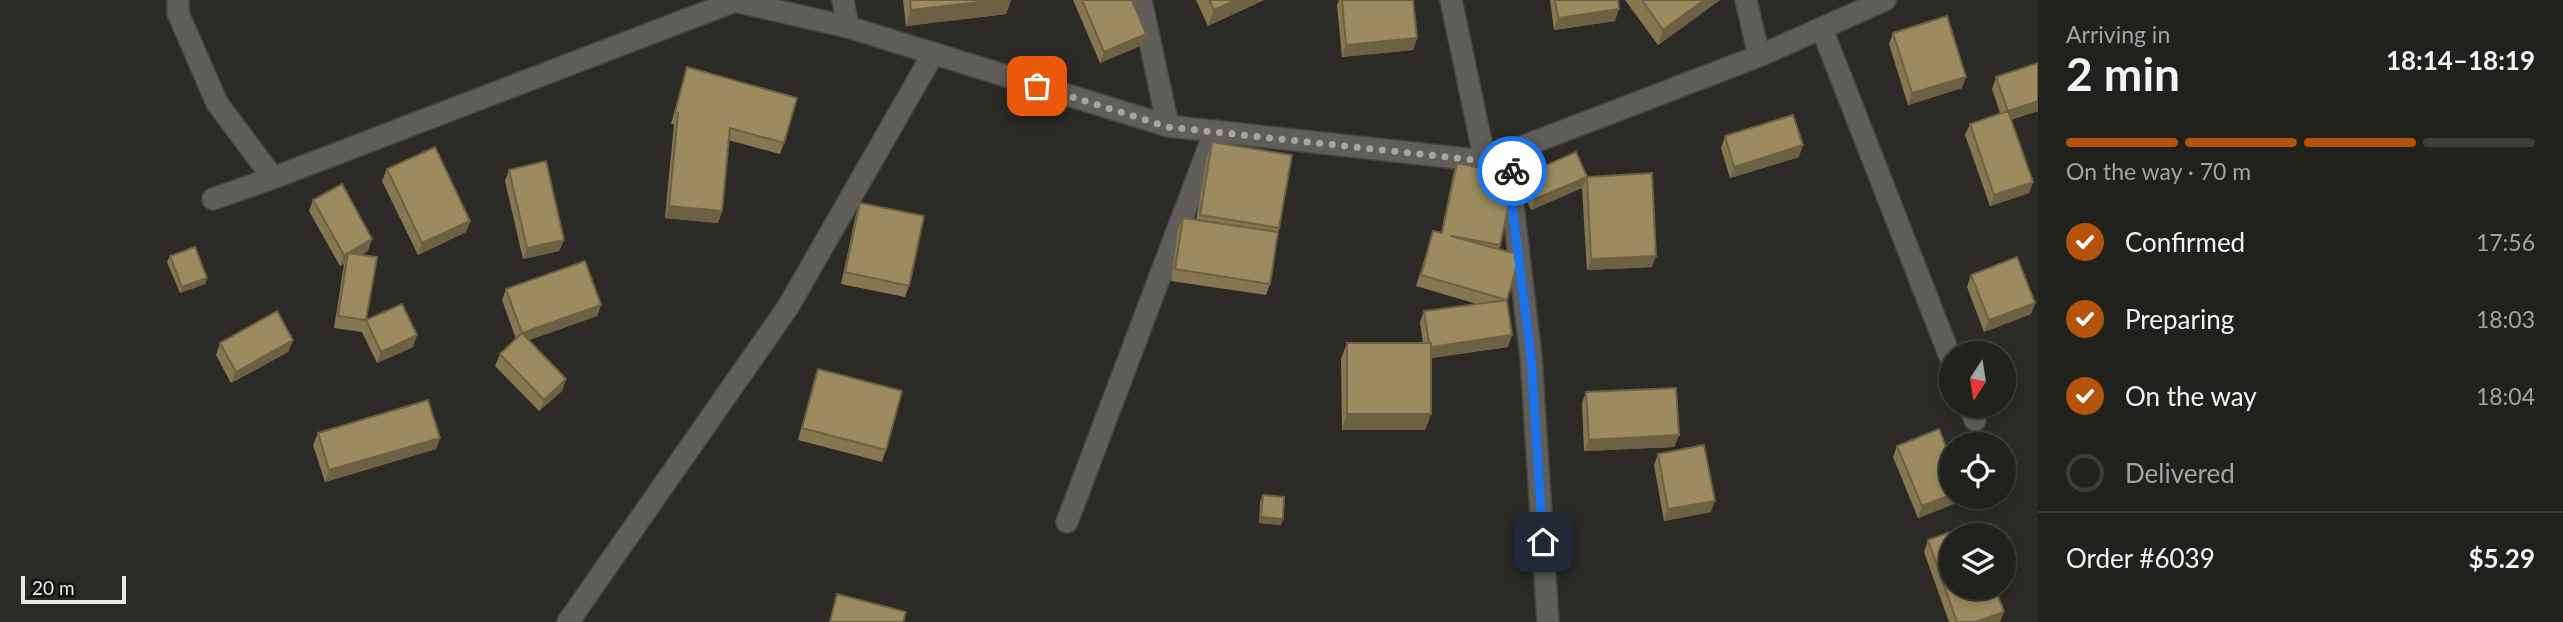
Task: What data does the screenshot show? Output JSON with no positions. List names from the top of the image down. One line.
{"scale_bar":"20 m","north":"bottom","page":{"heading":["2 min","Arriving in","18:14–18:19"],"panel":["Order #6039","$5.29"],"bar":"On the way · 70 m","list":[["Confirmed","17:56"],["Preparing","18:03"],["On the way","18:04"],"Delivered"],"scale":"20 m"}}
